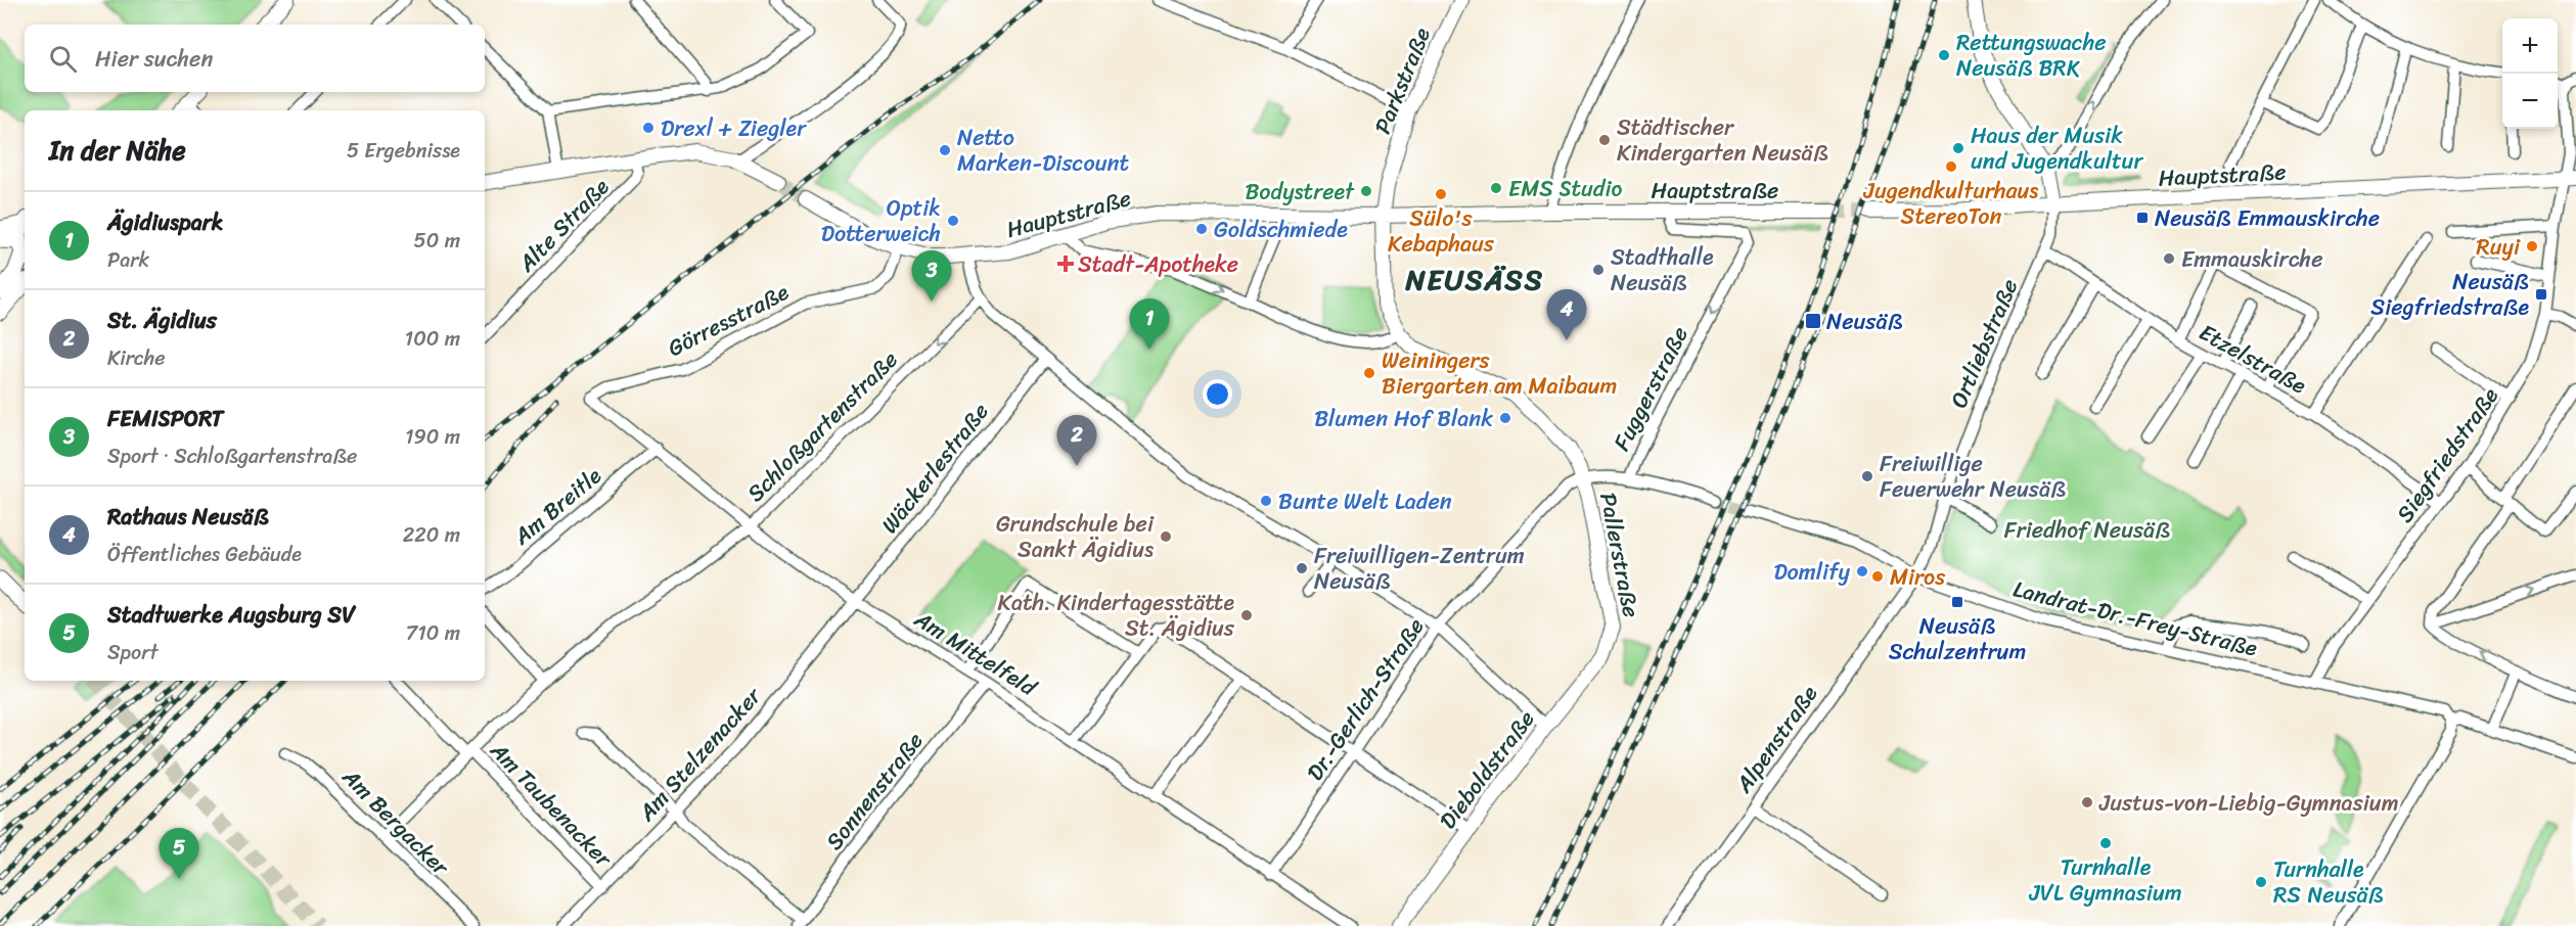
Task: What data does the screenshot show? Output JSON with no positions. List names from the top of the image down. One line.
{"streets":{"street":["Parkstraße","Hauptstraße","Alte Straße","Görresstraße","Ortliebstraße","Etzelstraße","Fuggerstraße","Schloßgartenstraße","Siegfriedstraße","Wäckerlestraße","Am Breitle","Pallerstraße","Landrat-Dr.-Frey-Straße","Am Mittelfeld","Dr.-Gerlich-Straße","Alpenstraße","Am Stelzenacker","Dieboldstraße","Sonnenstraße","Am Taubenacker","Am Bergacker"]},"crossings":[["Parkstraße","Hauptstraße"],["Parkstraße","Pallerstraße"],["Hauptstraße","Görresstraße"],["Hauptstraße","Ortliebstraße"],["Hauptstraße","Fuggerstraße"],["Hauptstraße","Siegfriedstraße"],["Görresstraße","Am Mittelfeld"],["Ortliebstraße","Etzelstraße"],["Ortliebstraße","Landrat-Dr.-Frey-Straße"],["Ortliebstraße","Alpenstraße"],["Etzelstraße","Siegfriedstraße"],["Schloßgartenstraße","Am Mittelfeld"],["Siegfriedstraße","Landrat-Dr.-Frey-Straße"],["Wäckerlestraße","Am Mittelfeld"],["Wäckerlestraße","Am Stelzenacker"],["Am Breitle","Am Mittelfeld"],["Pallerstraße","Dr.-Gerlich-Straße"],["Pallerstraße","Dieboldstraße"],["Landrat-Dr.-Frey-Straße","Alpenstraße"],["Am Mittelfeld","Dr.-Gerlich-Straße"],["Am Mittelfeld","Am Stelzenacker"],["Am Mittelfeld","Sonnenstraße"],["Am Stelzenacker","Am Taubenacker"]],"one_way":["Schloßgartenstraße"],"districts":["NEUSÄSS"],"parks":["Friedhof Neusäß"],"places":{"other":["Rettungswache Neusäß BRK","Drexl + Ziegler","Städtischer Kindergarten Neusäß","Haus der Musik und Jugendkultur","Netto Marken-Discount","Jugendkulturhaus StereoTon","EMS Studio","Bodystreet","Sülo's Kebaphaus","Optik Dotterweich","Goldschmiede","Ruyi","Emmauskirche","Stadthalle Neusäß","Weiningers Biergarten am Maibaum","Blumen Hof Blank","Freiwillige Feuerwehr Neusäß","Bunte Welt Laden","Grundschule bei Sankt Ägidius","Freiwilligen-Zentrum Neusäß","Domlify","Miros","Kath. Kindertagesstätte St. Ägidius","Justus-von-Liebig-Gymnasium","Turnhalle JVL Gymnasium","Turnhalle RS Neusäß"],"transit":["Neusäß Emmauskirche","Neusäß Siegfriedstraße","Neusäß","Neusäß Schulzentrum"],"health":["Stadt-Apotheke"]},"page":{"map_buttons":["+","−"],"search":"Hier suchen","heading":["In der Nähe","5 Ergebnisse"],"list":[{"mark":"1","name":"Ägidiuspark","note":"Park","value":"50 m"},{"mark":"2","name":"St. Ägidius","note":"Kirche","value":"100 m"},{"mark":"3","name":"FEMISPORT","note":"Sport · Schloßgartenstraße","value":"190 m"},{"mark":"4","name":"Rathaus Neusäß","note":"Öffentliches Gebäude","value":"220 m"},{"mark":"5","name":"Stadtwerke Augsburg SV","note":"Sport","value":"710 m"}],"pins":["3","4","1","2","5"]}}
